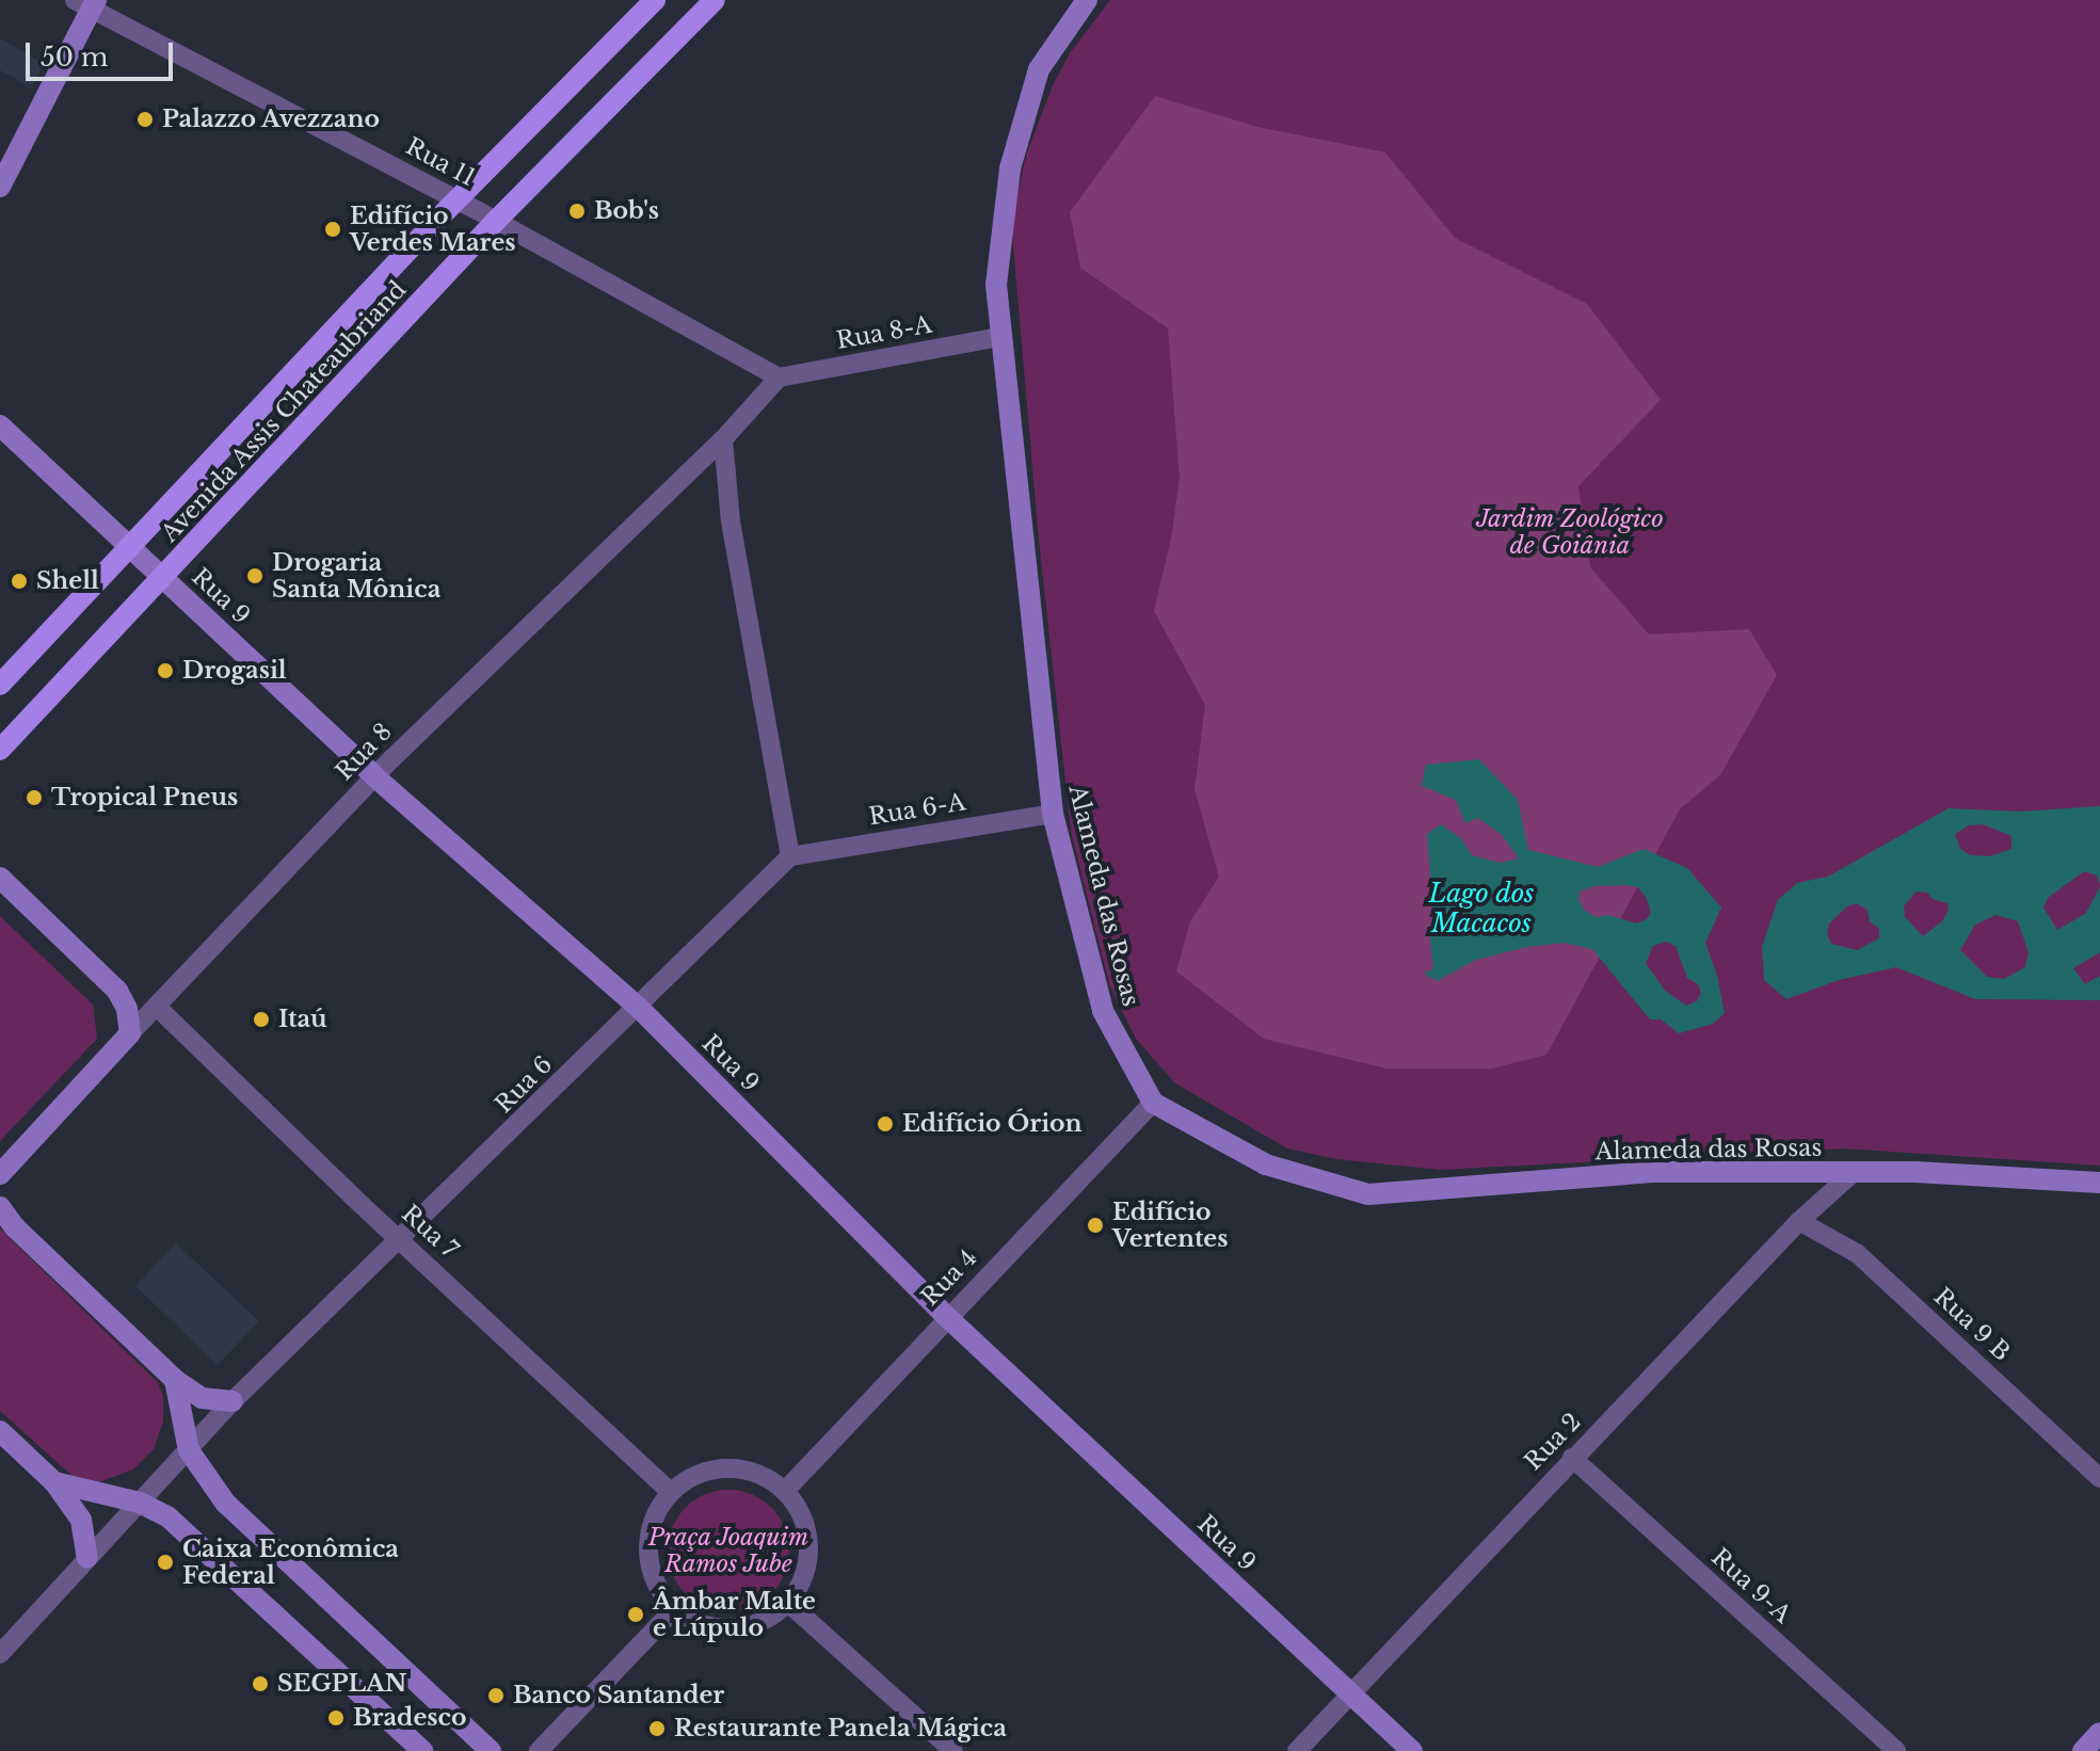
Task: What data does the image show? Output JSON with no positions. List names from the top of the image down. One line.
{"streets":{"main road":["Avenida Assis Chateaubriand","Rua 9","Rua 8","Alameda das Rosas"],"street":["Rua 11","Rua 8-A","Rua 6-A","Rua 6","Rua 7","Rua 4","Rua 9 B","Rua 2","Rua 9-A"]},"crossings":[["Rua 11","Rua 8-A"],["Rua 11","Avenida Assis Chateaubriand"],["Rua 11","Rua 8"],["Rua 8-A","Rua 8"],["Rua 8-A","Alameda das Rosas"],["Avenida Assis Chateaubriand","Rua 9"],["Rua 9","Rua 8"],["Rua 9","Rua 6"],["Rua 9","Rua 4"],["Rua 9","Rua 2"],["Rua 8","Rua 7"],["Rua 6-A","Alameda das Rosas"],["Rua 6-A","Rua 6"],["Alameda das Rosas","Rua 4"],["Alameda das Rosas","Rua 2"],["Rua 6","Rua 7"],["Rua 7","Rua 4"],["Rua 9 B","Rua 2"],["Rua 2","Rua 9-A"]],"water":["Lago dos Macacos"],"parks":["Jardim Zoológico de Goiânia","Praça Joaquim Ramos Jube"],"places":["Palazzo Avezzano","Bob's","Edifício Verdes Mares","Drogaria Santa Mônica","Shell","Drogasil","Tropical Pneus","Itaú","Edifício Órion","Edifício Vertentes","Caixa Econômica Federal","Âmbar Malte e Lúpulo","SEGPLAN","Banco Santander","Bradesco","Restaurante Panela Mágica"],"scale_bar":"50 m"}
